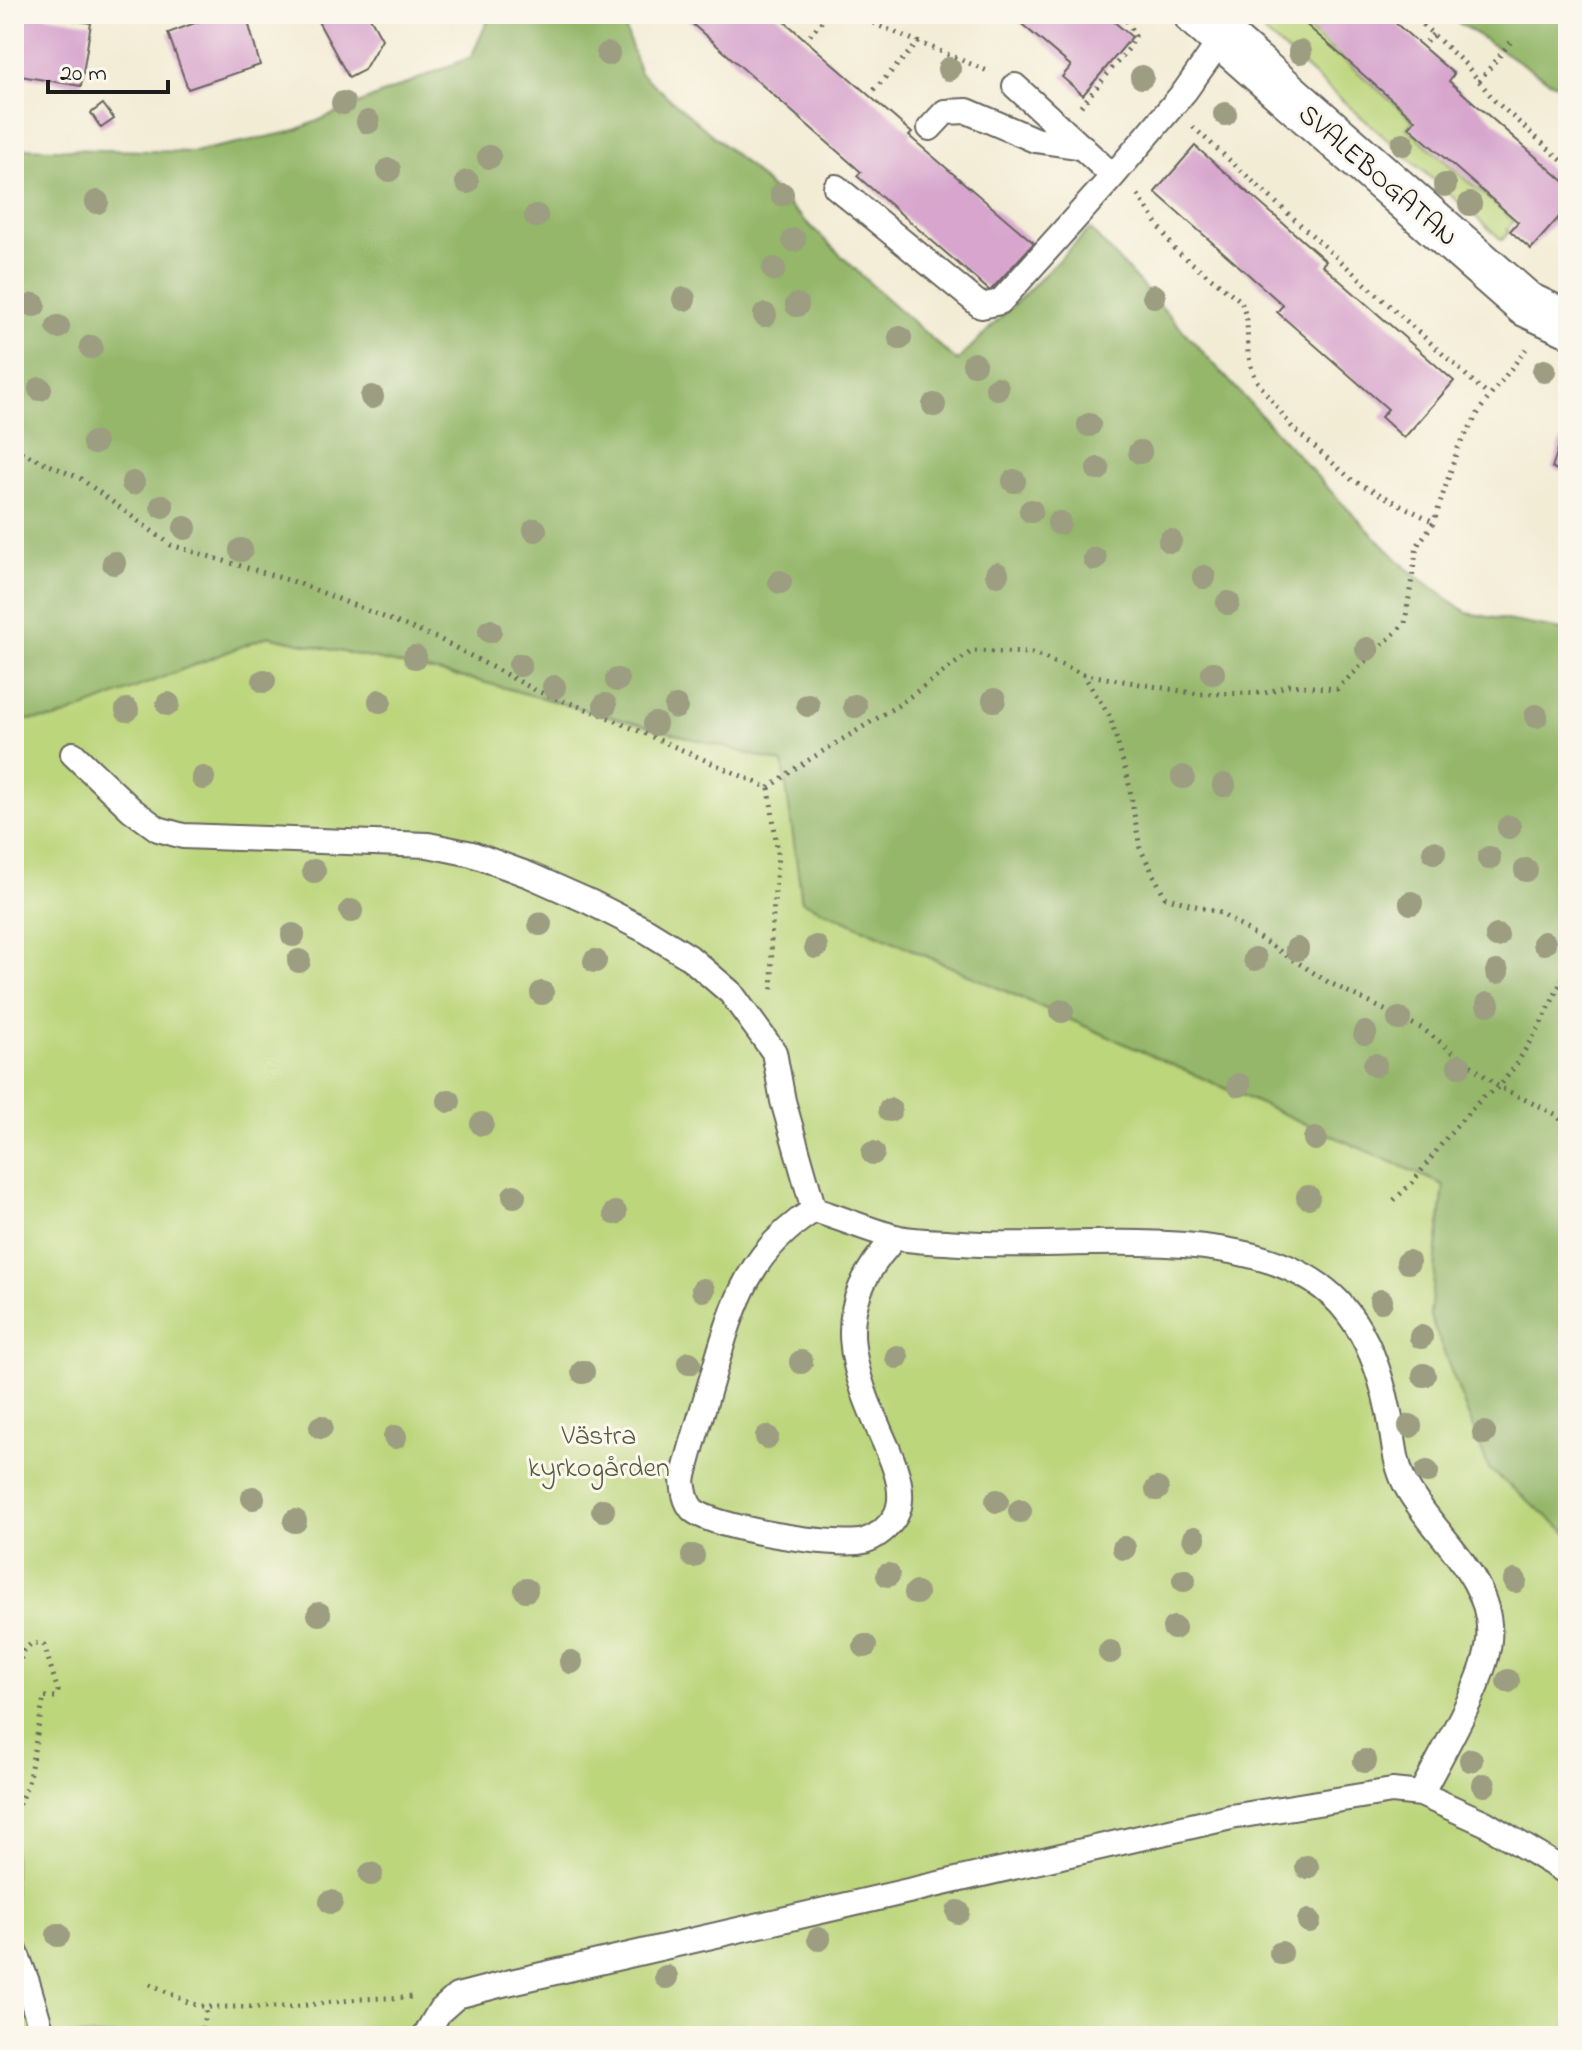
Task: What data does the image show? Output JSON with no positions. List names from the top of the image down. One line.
{"streets":{"street":["SVALEBOGATAN"]},"parks":["Västra kyrkogården"],"scale_bar":"20 m"}
